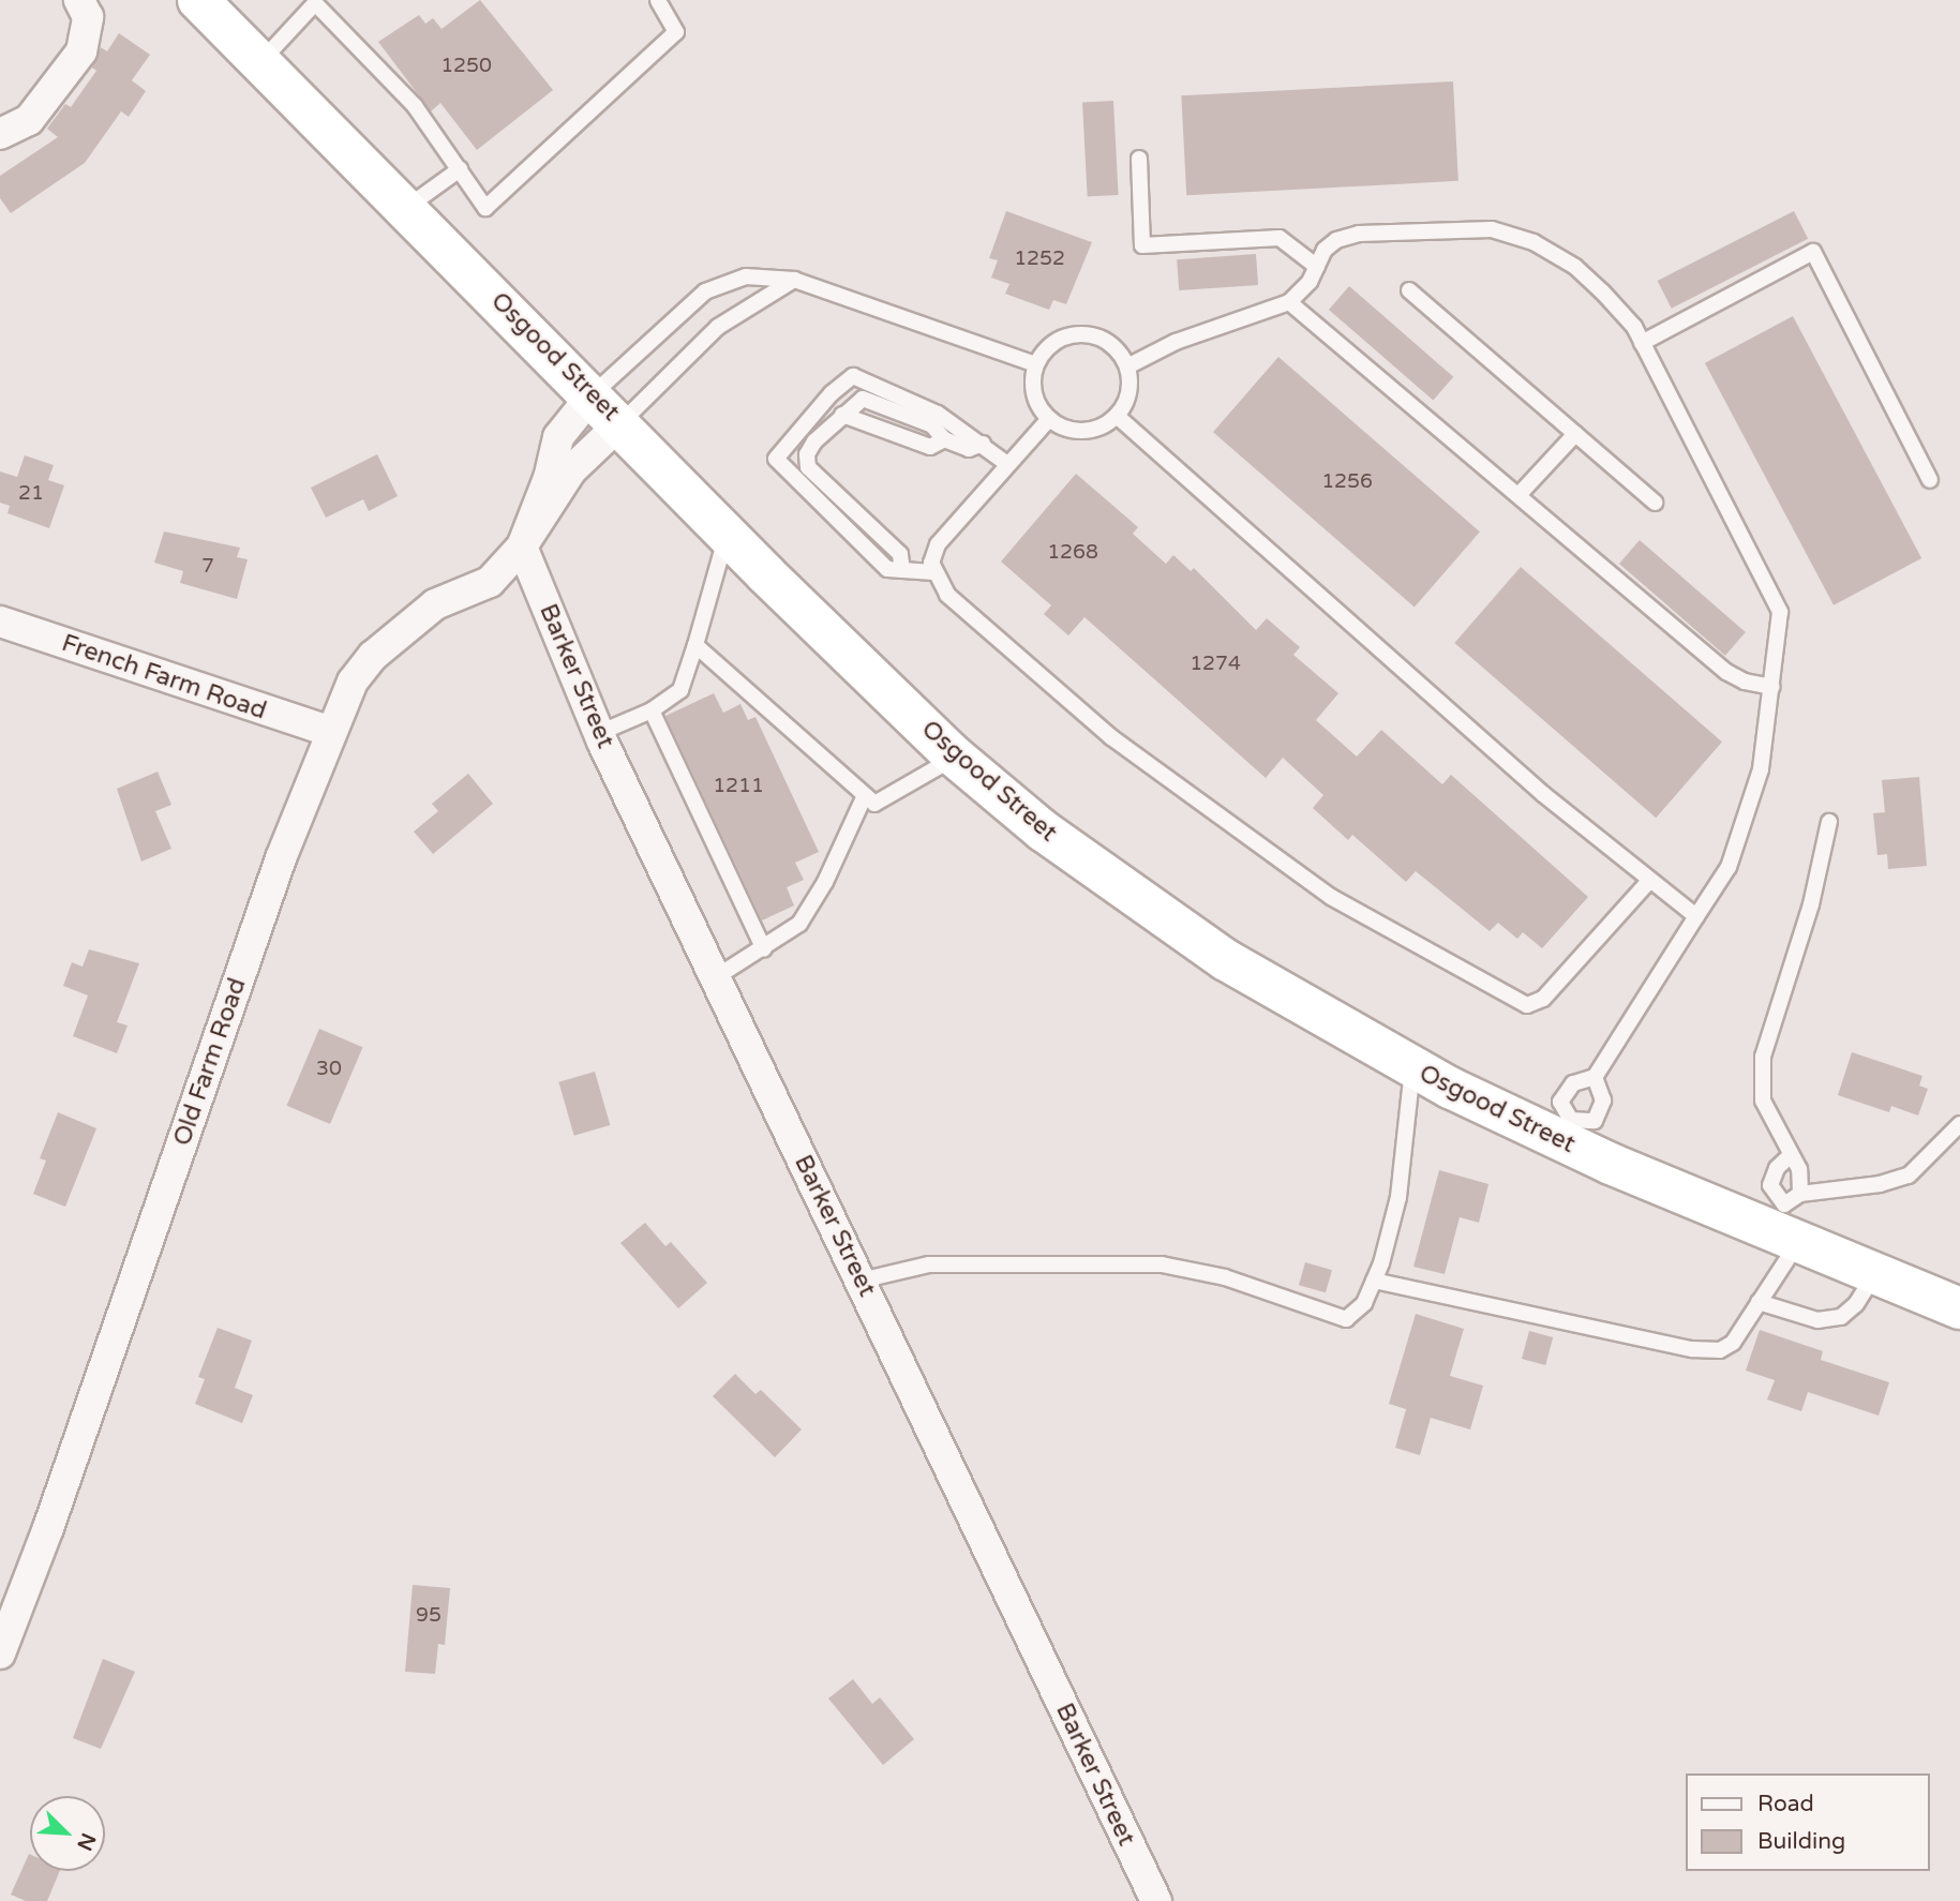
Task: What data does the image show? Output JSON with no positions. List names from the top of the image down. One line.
{"streets":{"highway":["Osgood Street"],"street":["Barker Street","French Farm Road","Old Farm Road"]},"crossings":[["Barker Street","Old Farm Road"],["French Farm Road","Old Farm Road"]],"house_numbers":["1250","1252","1256","21","1268","7","1274","1211","30","95"],"legend":["Road","Building"],"north":"bottom right"}
